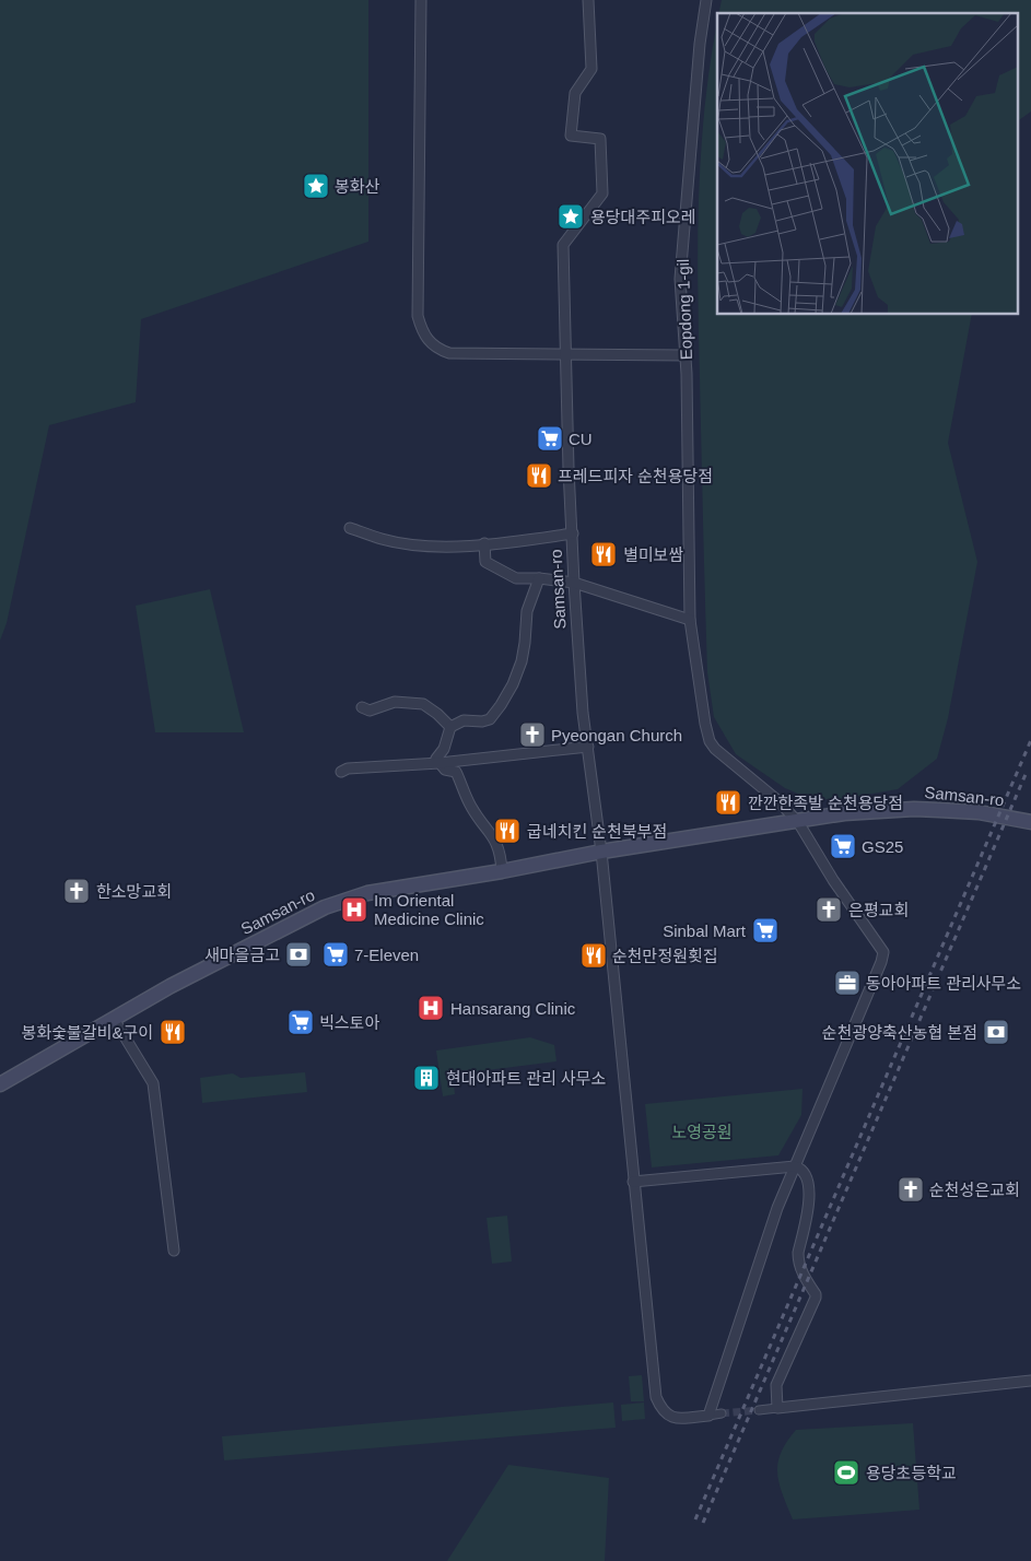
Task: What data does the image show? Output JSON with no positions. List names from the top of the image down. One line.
{"streets":{"main road":["Samsan-ro"],"street":["Eopdong 1-gil"]},"crossings":[["Eopdong 1-gil","Samsan-ro"]],"parks":["노영공원"],"places":{"place":["봉화산","용당대주피오레"],"supermarket":["CU","GS25","Sinbal Mart","7-Eleven","빅스토아"],"restaurant":["프레드피자 순천용당점","별미보쌈","깐깐한족발 순천용당점","굽네치킨 순천북부점","순천만정원횟집","봉화숯불갈비&구이"],"church":["Pyeongan Church","한소망교회","은평교회","순천성은교회"],"hospital":["Im Oriental Medicine Clinic","Hansarang Clinic"],"bank":["새마을금고","순천광양축산농협 본점"],"office":["동아아파트 관리사무소"],"building":["현대아파트 관리 사무소"],"sports":["용당초등학교"]}}
